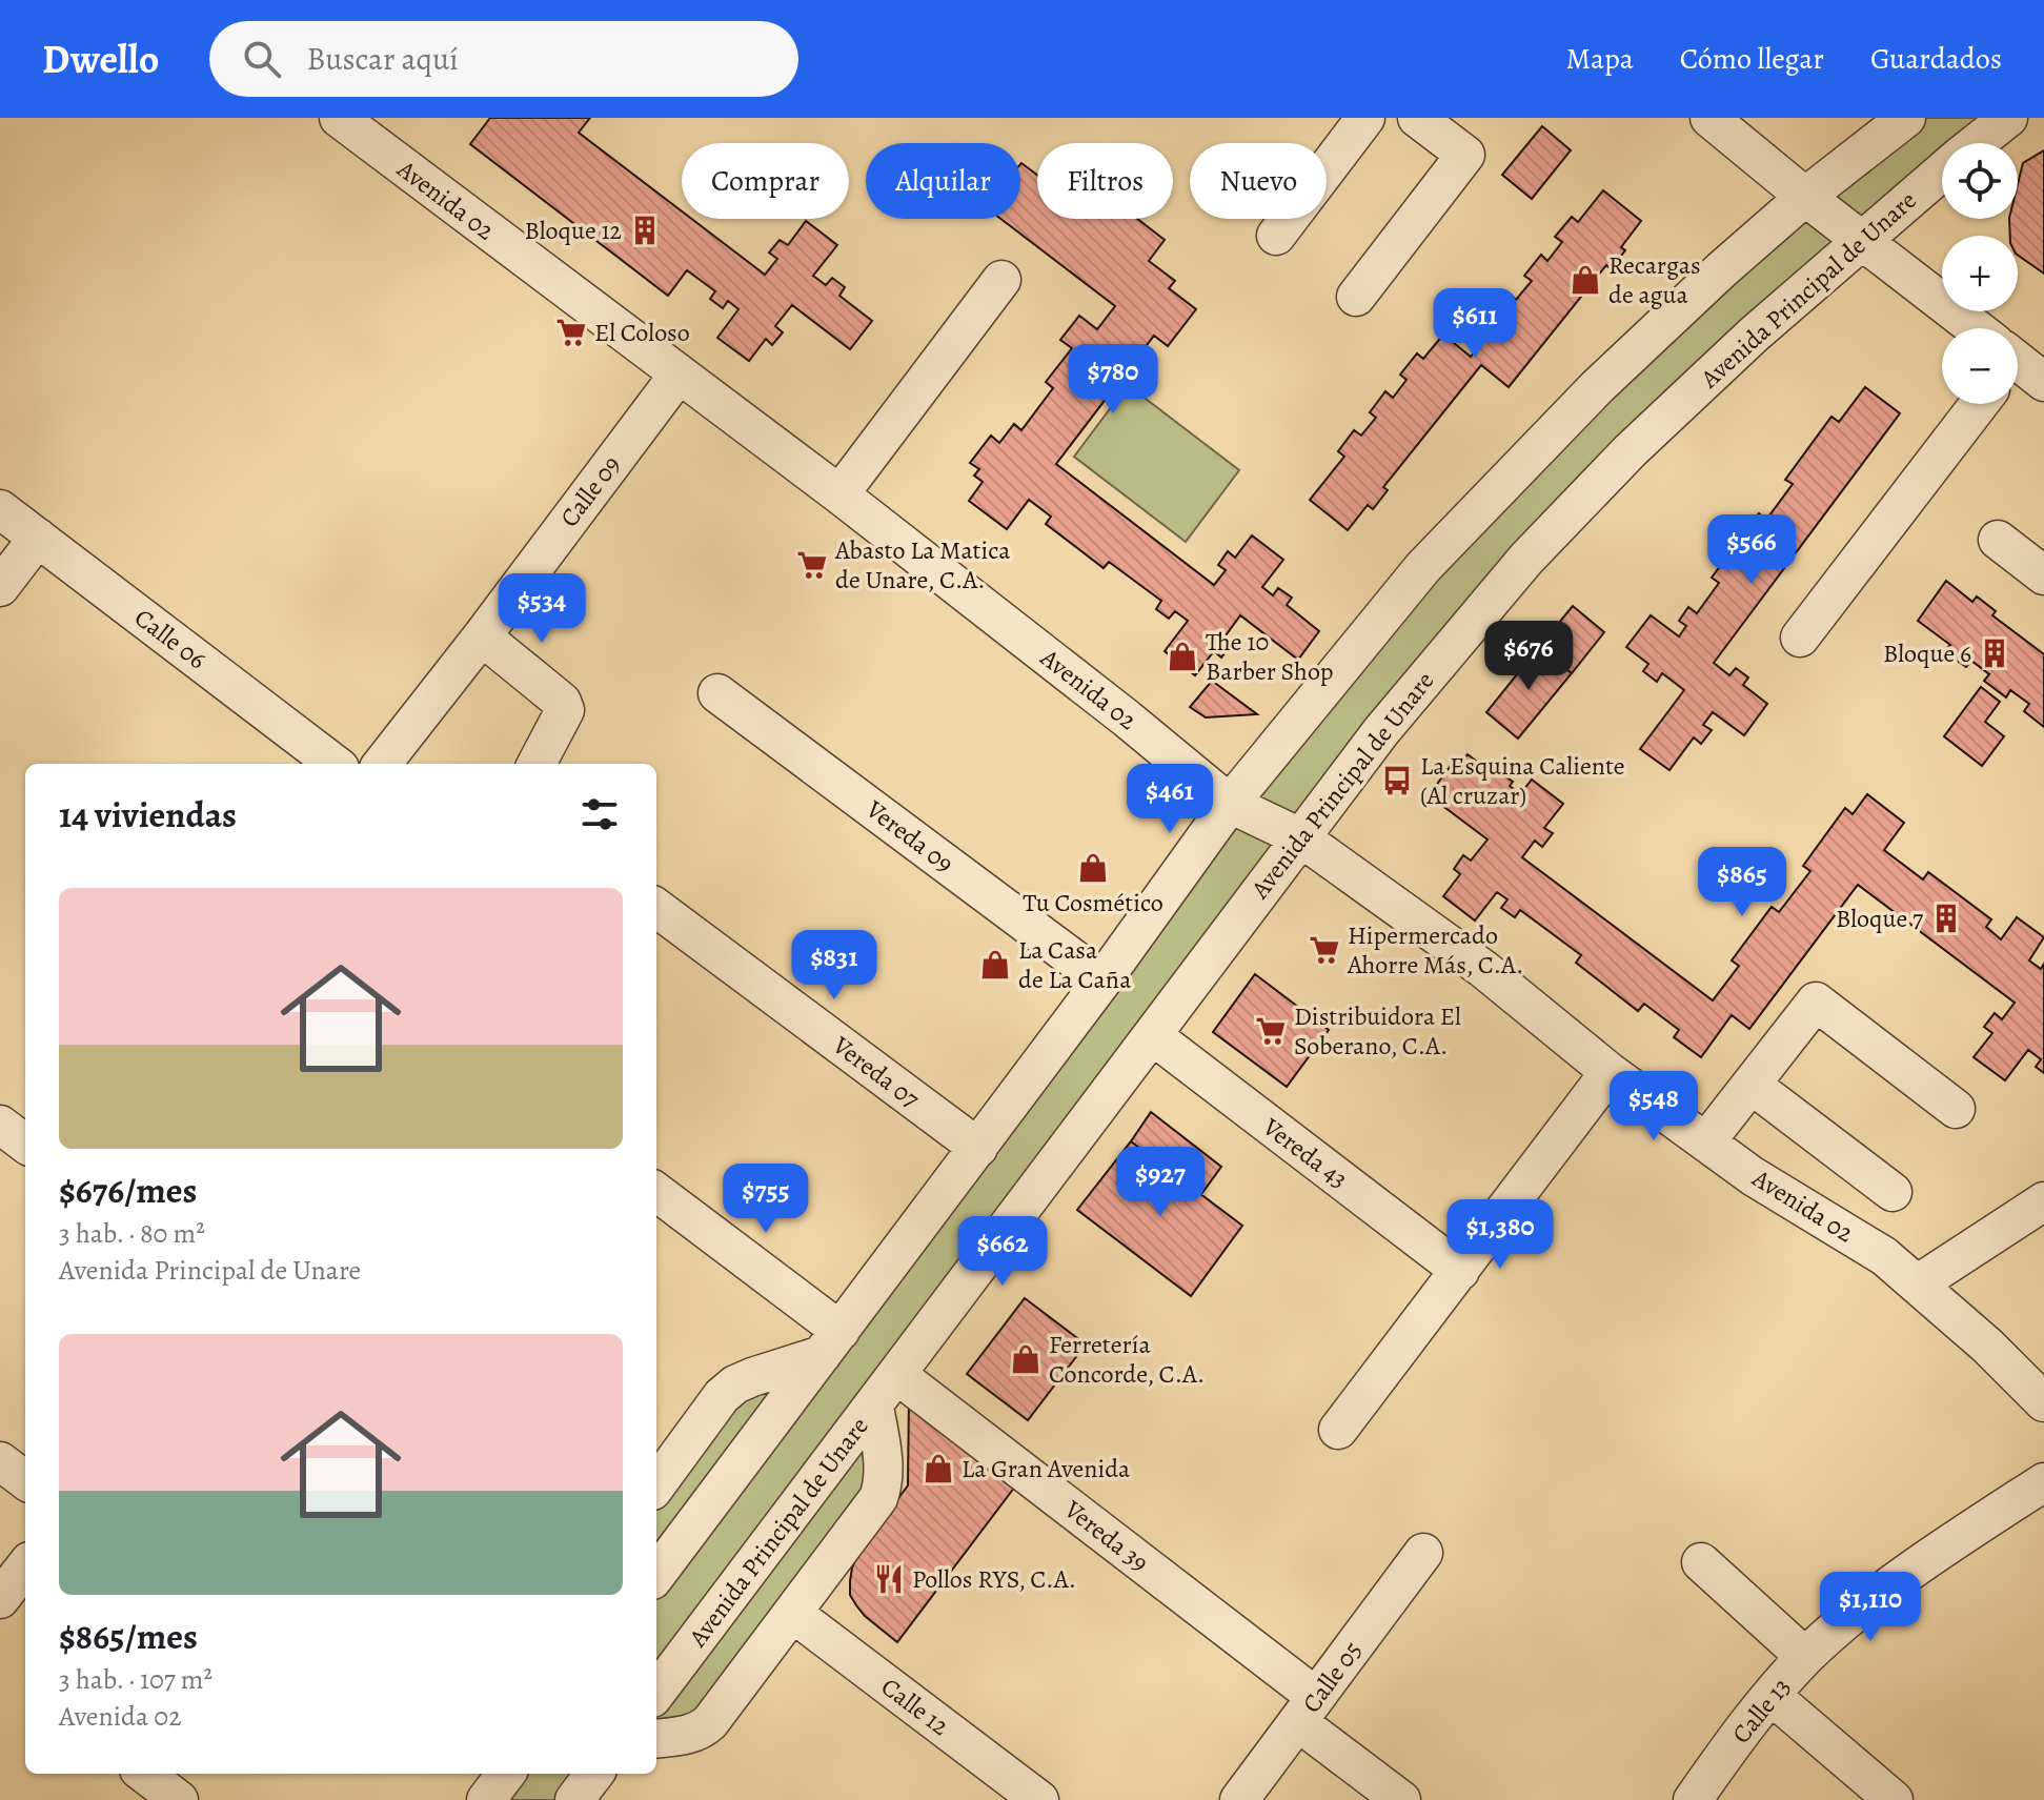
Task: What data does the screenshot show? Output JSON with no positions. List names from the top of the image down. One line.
{"streets":{"street":["Avenida 02","Avenida Principal de Unare","Calle 09","Calle 06","Vereda 09","Vereda 07","Vereda 43","Vereda 39","Calle 05","Calle 12","Calle 13"]},"crossings":[["Avenida 02","Avenida Principal de Unare"],["Avenida 02","Calle 09"],["Avenida Principal de Unare","Vereda 43"],["Avenida Principal de Unare","Vereda 39"],["Avenida Principal de Unare","Calle 12"],["Vereda 39","Calle 05"]],"places":{"building":["Bloque 12","Bloque 6","Bloque 7"],"shop":["Recargas de agua","The 10 Barber Shop","Tu Cosmético","La Casa de La Caña","Ferretería Concorde, C.A.","La Gran Avenida"],"supermarket":["El Coloso","Abasto La Matica de Unare, C.A.","Hipermercado Ahorre Más, C.A.","Distribuidora El Soberano, C.A."],"bus stop":["La Esquina Caliente (Al cruzar)"],"restaurant":["Pollos RYS, C.A."]},"page":{"header":"Dwello","search":"Buscar aquí","nav":["Mapa","Cómo llegar","Guardados"],"map_buttons":["+","−"],"chip":["Comprar","Alquilar","Filtros","Nuevo"],"price":["$611","$780","$566","$534","$676","$461","$865","$831","$548","$927","$755","$1,380","$662","$1,110"],"heading":"14 viviendas","list":[{"name":"$676/mes","note":"3 hab. · 80 m² · Avenida Principal de Unare"},{"name":"$865/mes","note":"3 hab. · 107 m² · Avenida 02"}]}}
